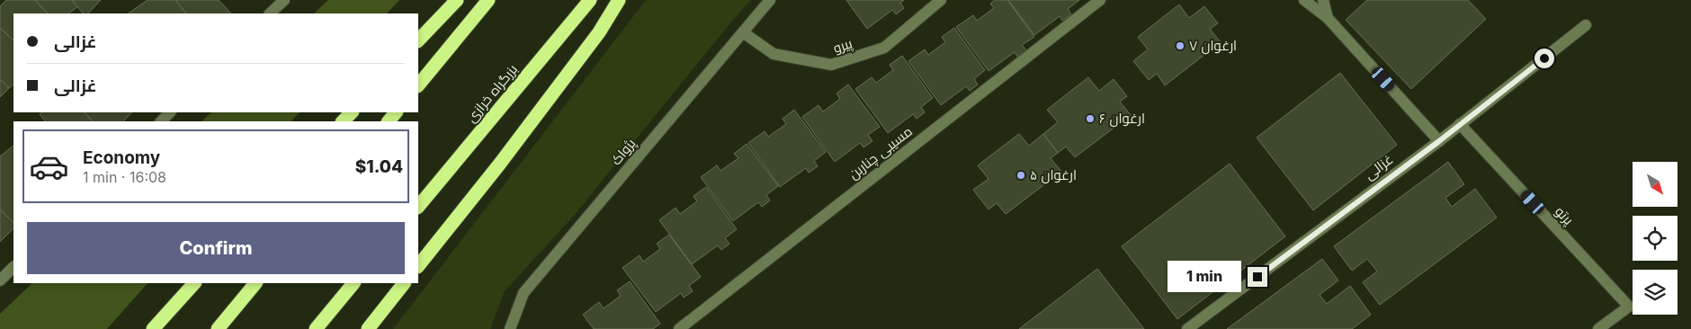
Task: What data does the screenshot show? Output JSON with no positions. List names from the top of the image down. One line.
{"streets":{"highway":["بزرگراه خرازی"],"street":["پیرو","پژواک","مسیبی چناربن","غزالی","پرتو"]},"crossings":[["پیرو","پژواک"],["غزالی","پرتو"]],"places":["ارغوان ۷","ارغوان ۶","ارغوان ۵"],"north":"bottom right","page":{"banner":["غزالی","غزالی"],"list":[{"name":"Economy","note":"1 min · 16:08","value":"$1.04"}],"buttons":"Confirm","bubble":"1 min"}}
